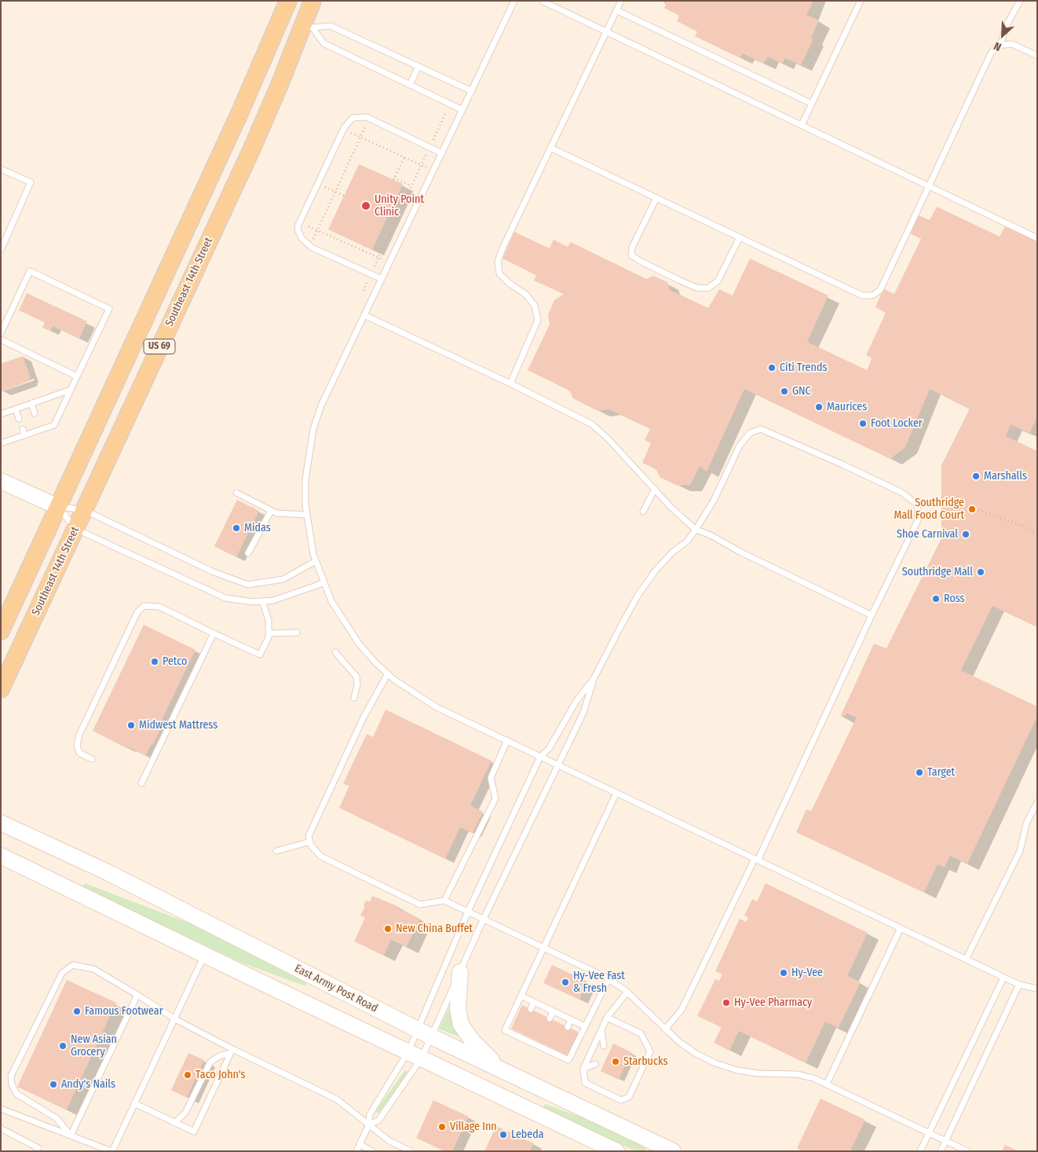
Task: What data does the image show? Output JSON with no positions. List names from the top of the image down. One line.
{"streets":{"main road":["Southeast 14th Street","US 69","East Army Post Road"]},"places":["Unity Point Clinic","Citi Trends","GNC","Maurices","Foot Locker","Marshalls","Southridge Mall Food Court","Midas","Shoe Carnival","Southridge Mall","Ross","Petco","Midwest Mattress","Target","New China Buffet","Hy-Vee","Hy-Vee Fast & Fresh","Hy-Vee Pharmacy","Famous Footwear","New Asian Grocery","Starbucks","Taco John's","Andy's Nails","Village Inn","Lebeda"],"north":"bottom left"}
